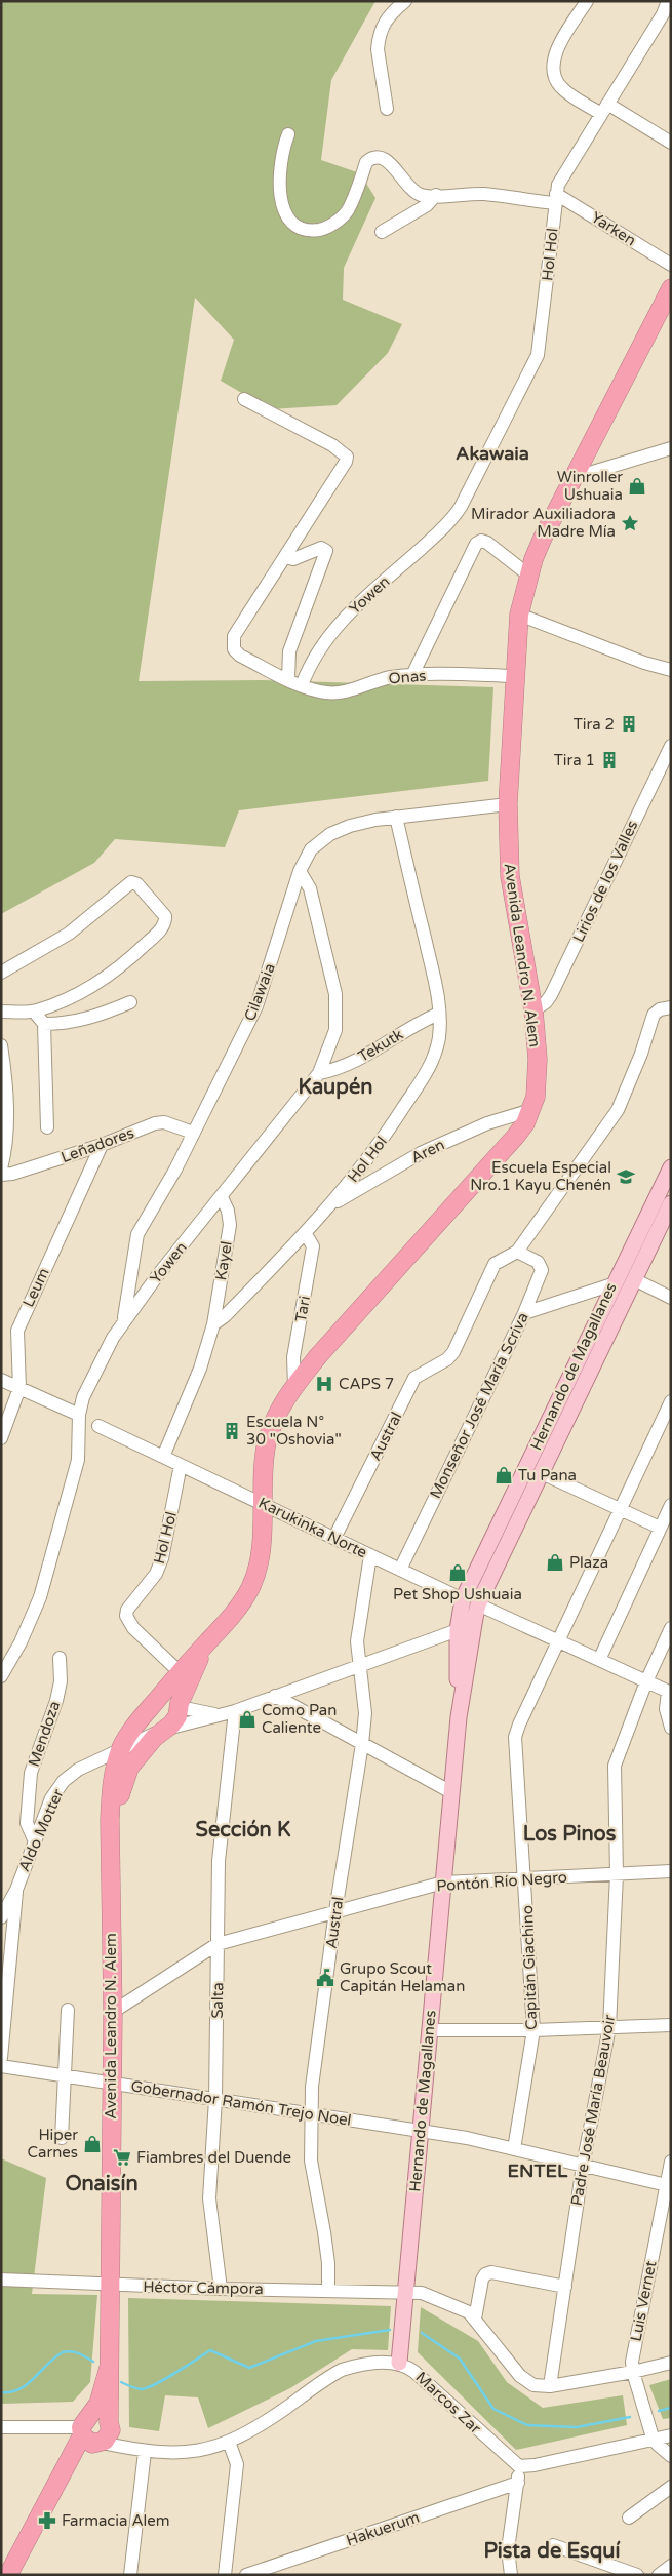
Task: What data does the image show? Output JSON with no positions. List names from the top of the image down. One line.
{"streets":{"highway":["Avenida Leandro N. Alem"],"main road":["Hernando de Magallanes"],"street":["Yarken","Hol Hol","Yowen","Onas","Lirios de los Valles","Cilawaia","Tekutk","Leñadores","Aren","Kayel","Leum","Tari","Monseñor José María Scriva","Austral","Karukinka Norte","Mendoza","Aldo Motter","Pontón Río Negro","Capitán Giachino","Salta","Gobernador Ramón Trejo Noel","Padre José María Beauvoir","Héctor Cámpora","Luis Vernet","Marcos Zar","Hakuerum"]},"crossings":[["Yarken","Hol Hol"],["Hol Hol","Yowen"],["Hol Hol","Avenida Leandro N. Alem"],["Hol Hol","Cilawaia"],["Hol Hol","Tekutk"],["Hol Hol","Aren"],["Hol Hol","Kayel"],["Hol Hol","Tari"],["Hol Hol","Karukinka Norte"],["Yowen","Onas"],["Yowen","Cilawaia"],["Yowen","Tekutk"],["Yowen","Kayel"],["Onas","Avenida Leandro N. Alem"],["Lirios de los Valles","Avenida Leandro N. Alem"],["Avenida Leandro N. Alem","Cilawaia"],["Avenida Leandro N. Alem","Aren"],["Avenida Leandro N. Alem","Tari"],["Avenida Leandro N. Alem","Karukinka Norte"],["Avenida Leandro N. Alem","Aldo Motter"],["Avenida Leandro N. Alem","Pontón Río Negro"],["Avenida Leandro N. Alem","Gobernador Ramón Trejo Noel"],["Avenida Leandro N. Alem","Héctor Cámpora"],["Avenida Leandro N. Alem","Marcos Zar"],["Cilawaia","Leñadores"],["Leñadores","Leum"],["Hernando de Magallanes","Karukinka Norte"],["Hernando de Magallanes","Aldo Motter"],["Hernando de Magallanes","Pontón Río Negro"],["Hernando de Magallanes","Gobernador Ramón Trejo Noel"],["Hernando de Magallanes","Héctor Cámpora"],["Hernando de Magallanes","Marcos Zar"],["Monseñor José María Scriva","Austral"],["Monseñor José María Scriva","Karukinka Norte"],["Austral","Karukinka Norte"],["Austral","Aldo Motter"],["Austral","Pontón Río Negro"],["Austral","Gobernador Ramón Trejo Noel"],["Austral","Héctor Cámpora"],["Mendoza","Aldo Motter"],["Aldo Motter","Salta"],["Pontón Río Negro","Capitán Giachino"],["Pontón Río Negro","Salta"],["Pontón Río Negro","Padre José María Beauvoir"],["Capitán Giachino","Gobernador Ramón Trejo Noel"],["Salta","Gobernador Ramón Trejo Noel"],["Salta","Héctor Cámpora"],["Gobernador Ramón Trejo Noel","Padre José María Beauvoir"],["Gobernador Ramón Trejo Noel","Luis Vernet"]],"districts":["Akawaia","Kaupén","Sección K","Los Pinos","ENTEL","Onaisín","Pista de Esquí"],"places":{"shop":["Winroller Ushuaia","Tu Pana","Plaza","Pet Shop Ushuaia","Como Pan Caliente","Hiper Carnes"],"place":["Mirador Auxiliadora Madre Mía"],"building":["Tira 2","Tira 1","Escuela N° 30 \"Oshovia\""],"school or university":["Escuela Especial Nro.1 Kayu Chenén"],"hospital":["CAPS 7"],"public building":["Grupo Scout Capitán Helaman"],"supermarket":["Fiambres del Duende"],"pharmacy":["Farmacia Alem"]}}
